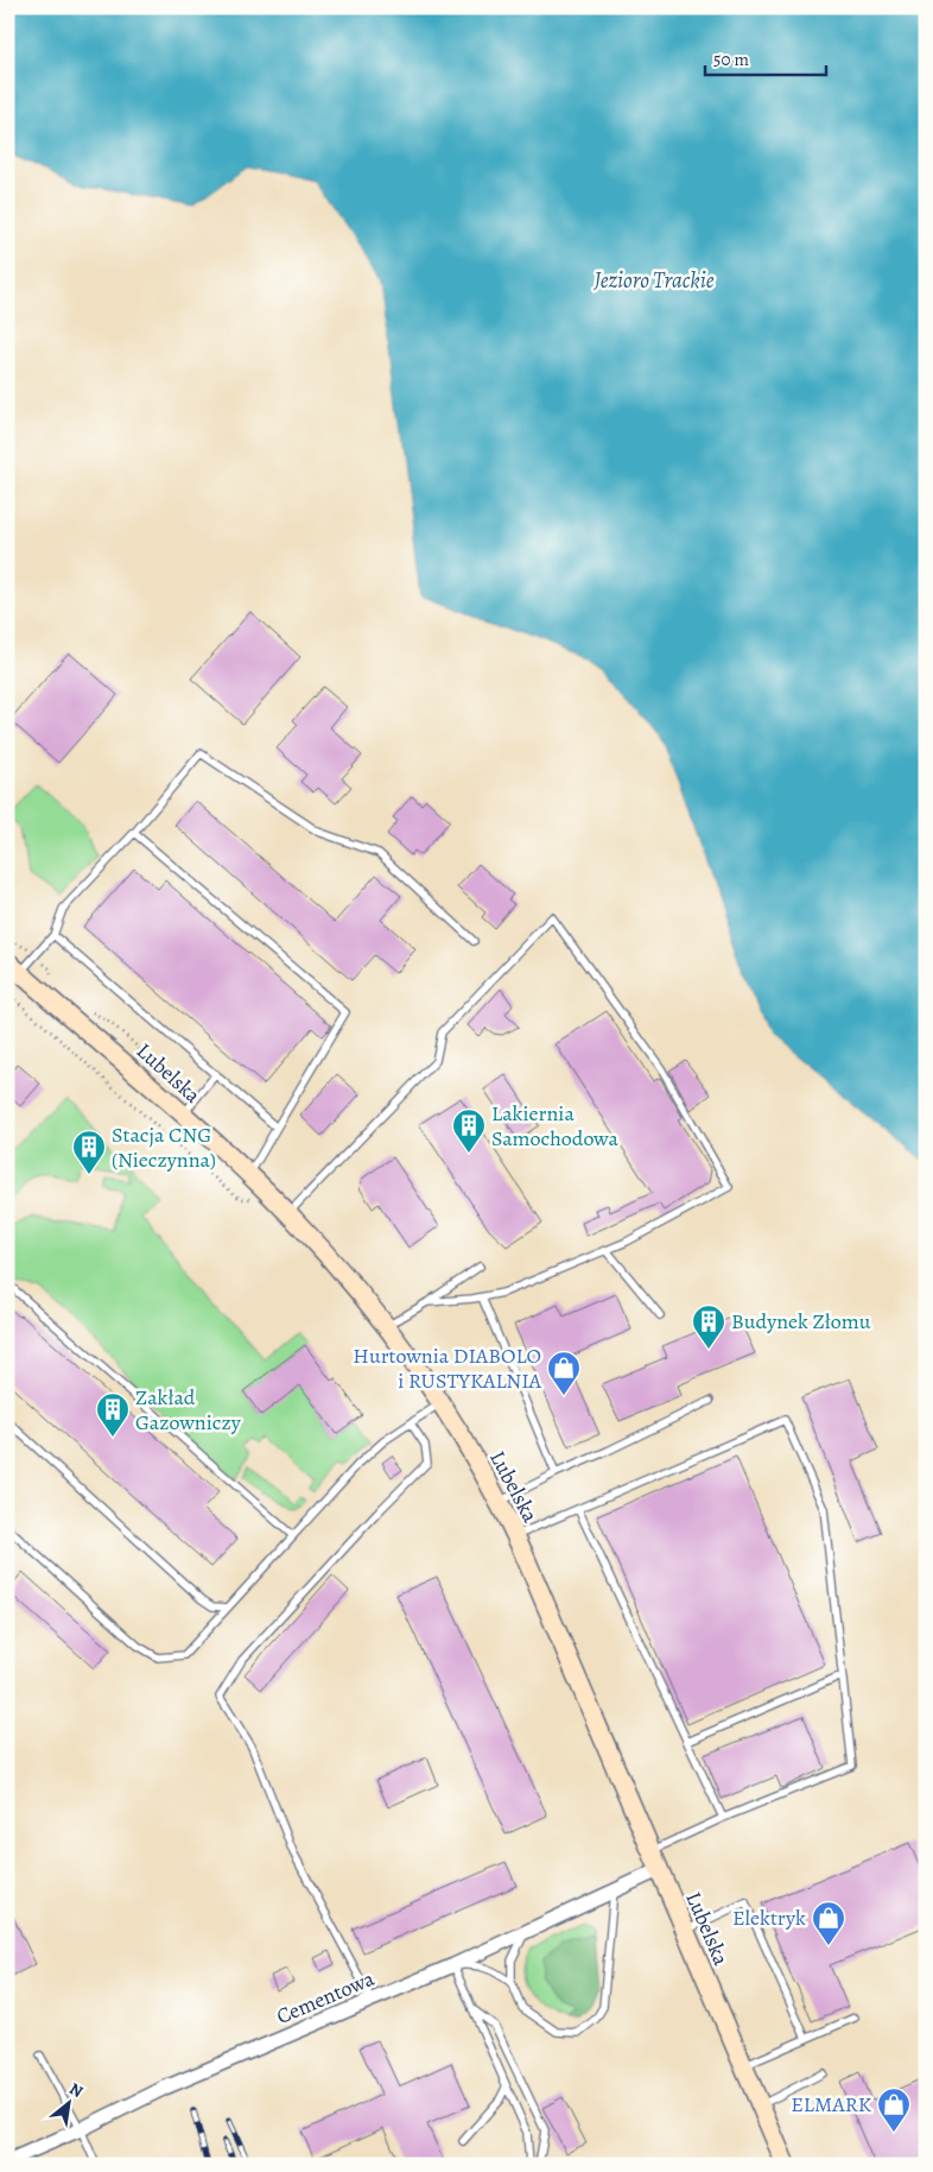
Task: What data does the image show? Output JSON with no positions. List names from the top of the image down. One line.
{"streets":{"street":["Lubelska","Cementowa"]},"crossings":[["Lubelska","Cementowa"]],"water":["Jezioro Trackie"],"places":{"building":["Lakiernia Samochodowa","Stacja CNG (Nieczynna)","Budynek Złomu","Zakład Gazowniczy"],"shop":["Hurtownia DIABOLO i RUSTYKALNIA","Elektryk","ELMARK"]},"scale_bar":"50 m","north":"top right"}
